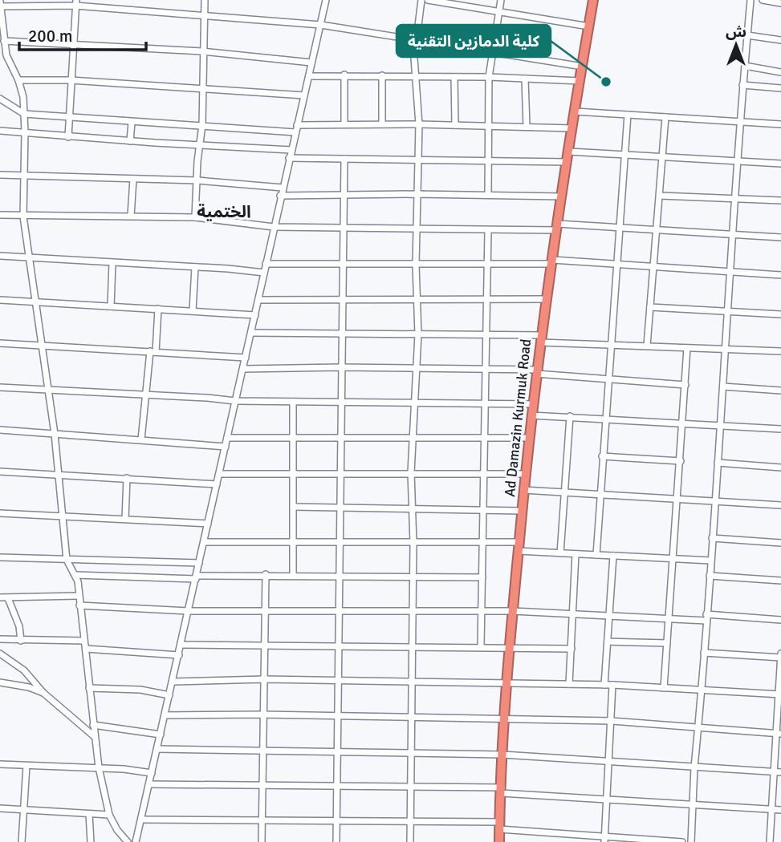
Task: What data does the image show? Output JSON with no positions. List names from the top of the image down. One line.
{"streets":{"highway":["Ad Damazin Kurmuk Road"]},"districts":["الختمية"],"places":["كلية الدمازين التقنية"],"scale_bar":"200 m","north":"top"}
